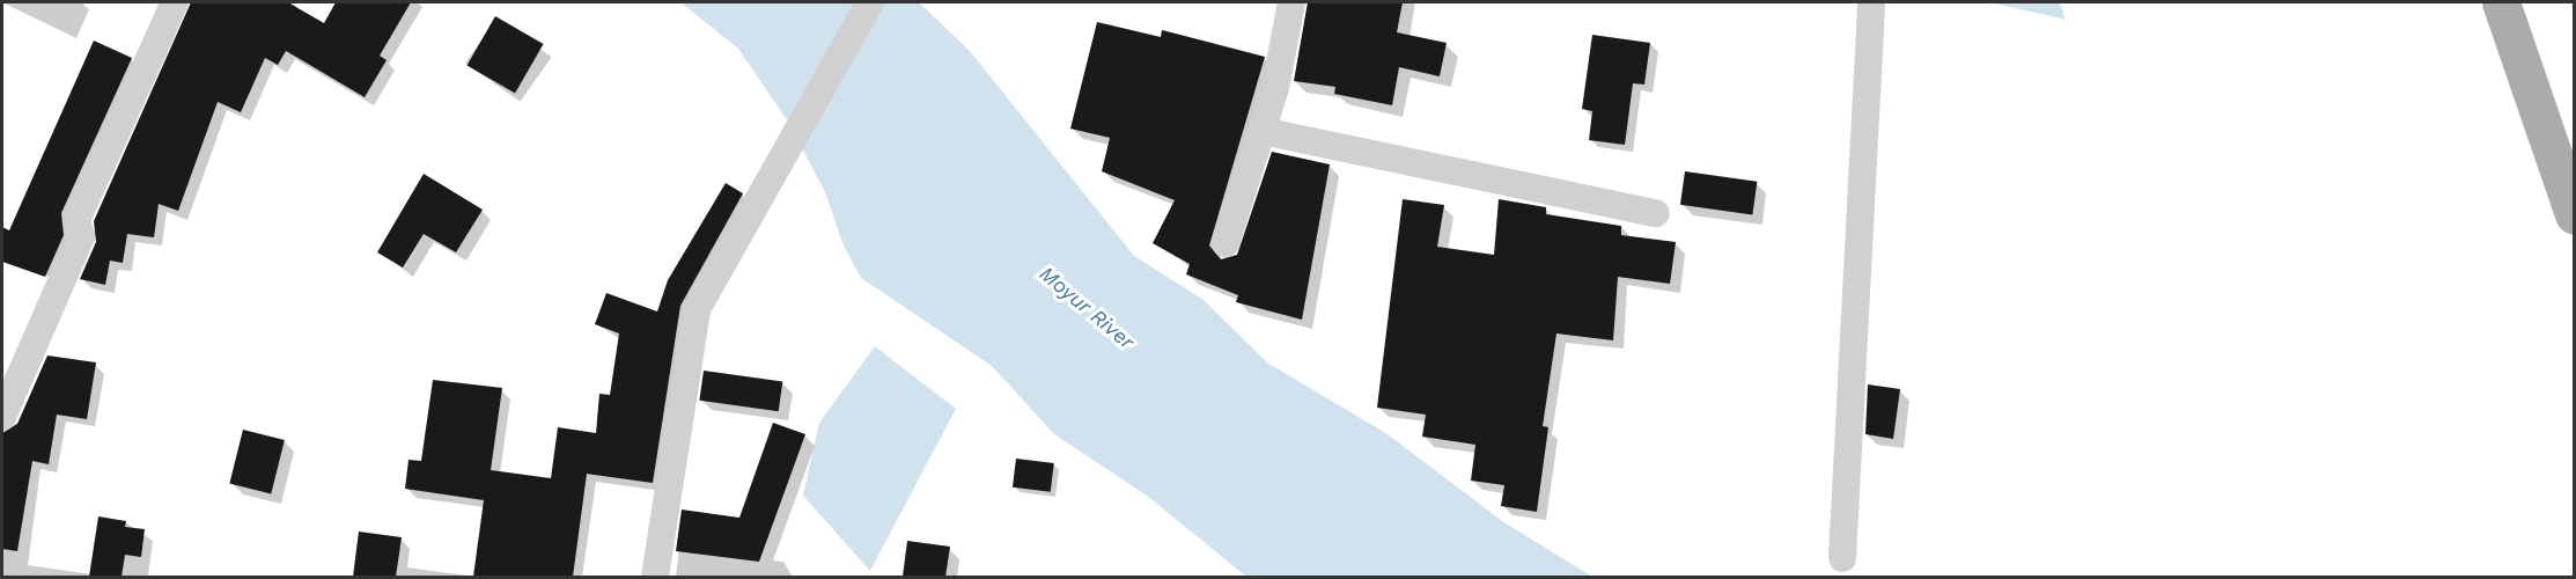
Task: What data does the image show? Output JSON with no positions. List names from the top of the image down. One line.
{"water":["Moyur River"]}
